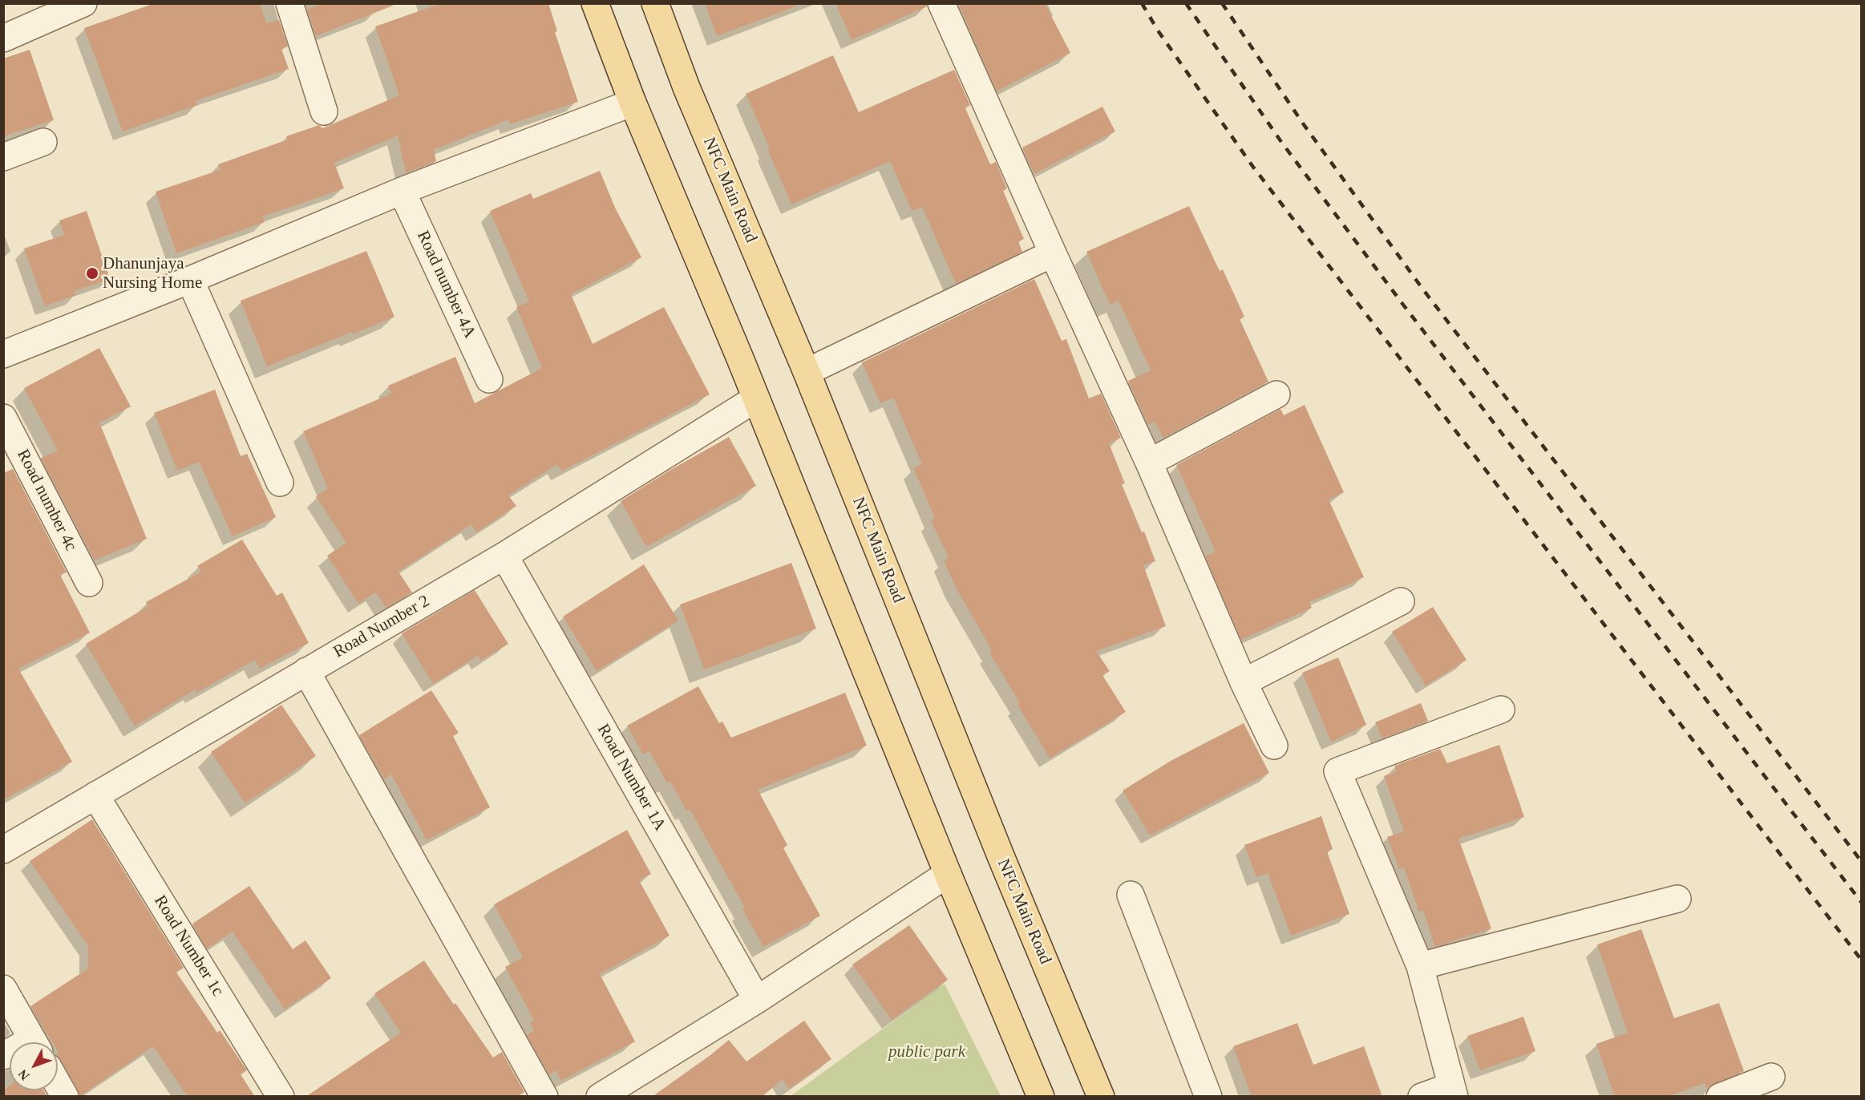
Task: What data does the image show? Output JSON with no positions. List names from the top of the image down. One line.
{"streets":{"main road":["NFC Main Road"],"street":["Road number 4A","Road number 4c","Road Number 2","Road Number 1A","Road Number 1c"]},"crossings":[["Road Number 2","Road Number 1A"],["Road Number 2","Road Number 1c"]],"parks":["public park"],"places":["Dhanunjaya Nursing Home"],"north":"bottom left"}
